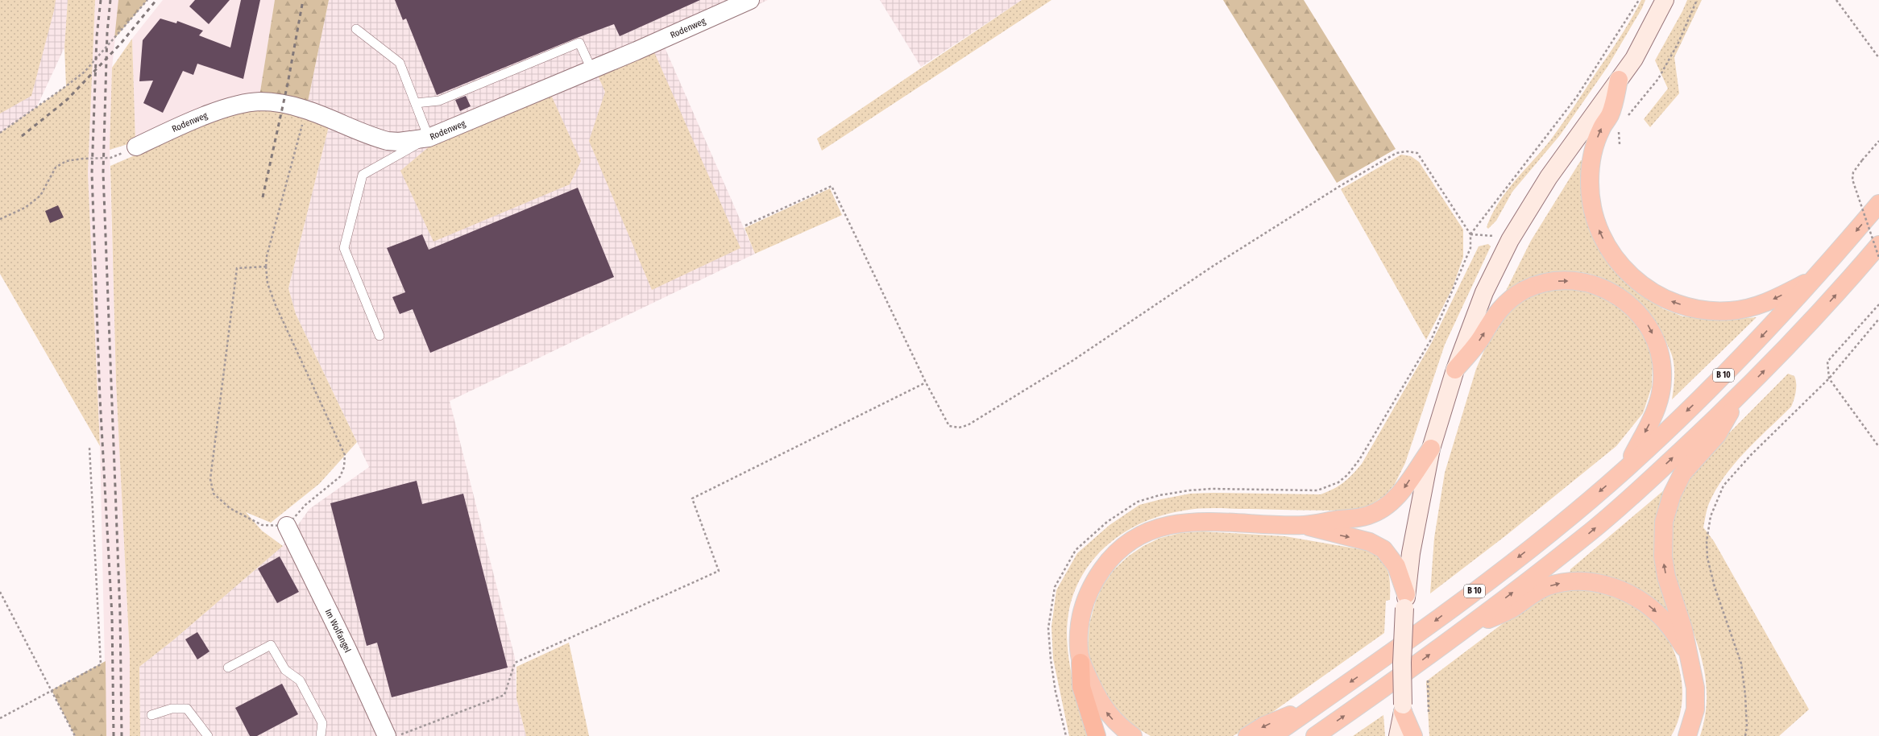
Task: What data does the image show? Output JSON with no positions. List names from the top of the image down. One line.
{"streets":{"highway":["B 10"],"street":["Rodenweg","Im Wolfangel"]}}
